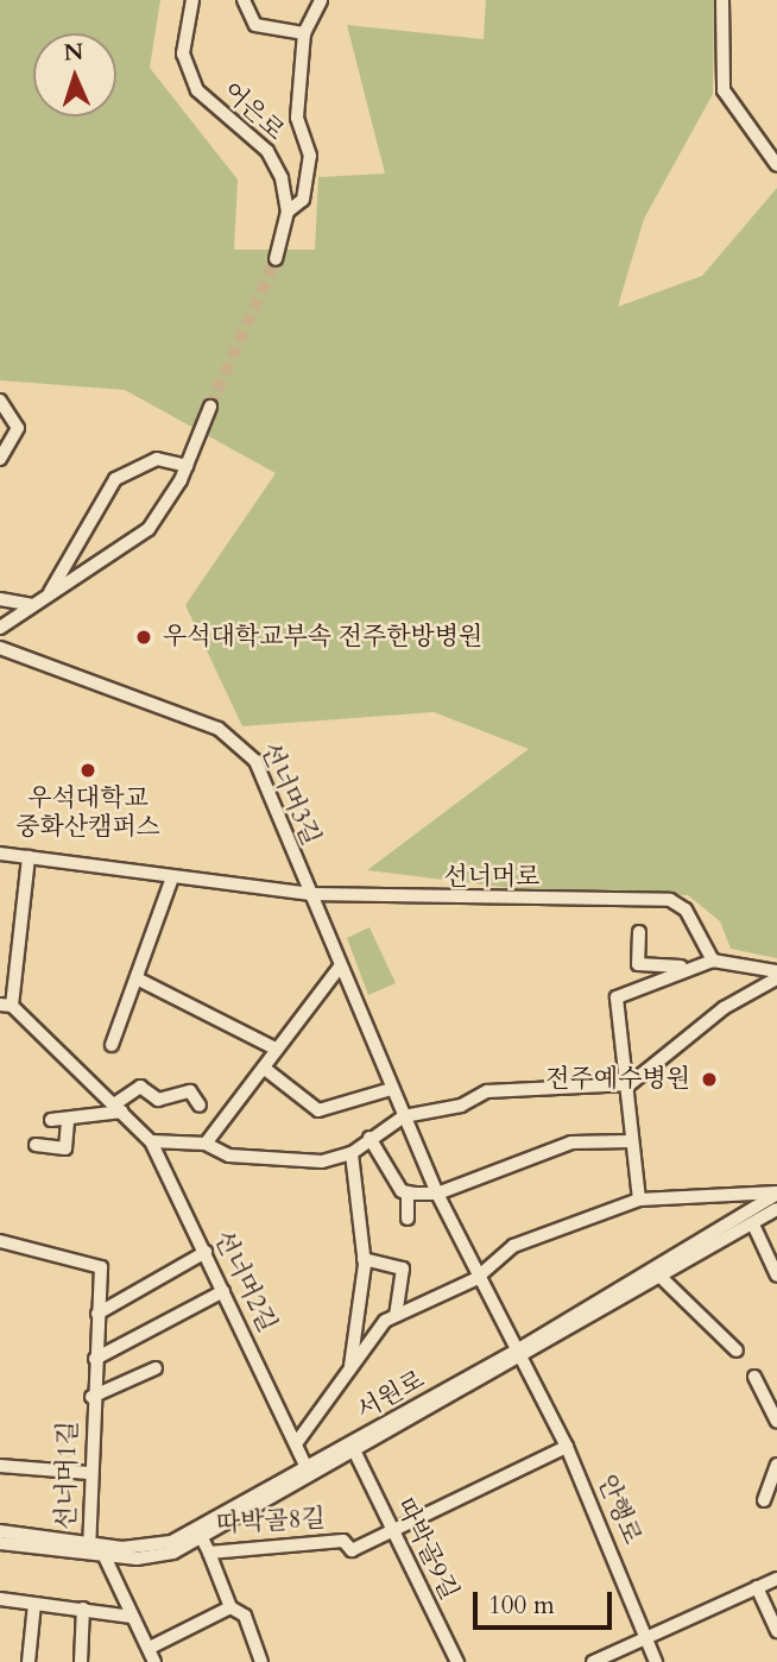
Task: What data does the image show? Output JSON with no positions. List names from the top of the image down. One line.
{"streets":{"street":["어은로","선너머3길","선너머로","선너머2길","서원로","선너머1길","안행로","따박골8길","따박골9길"]},"crossings":[["선너머3길","선너머로"],["선너머3길","서원로"],["선너머3길","안행로"],["선너머2길","서원로"],["서원로","선너머1길"],["서원로","안행로"],["서원로","따박골8길"],["서원로","따박골9길"],["따박골8길","따박골9길"]],"places":["우석대학교부속 전주한방병원","우석대학교 중화산캠퍼스","전주예수병원"],"scale_bar":"100 m","north":"top"}
